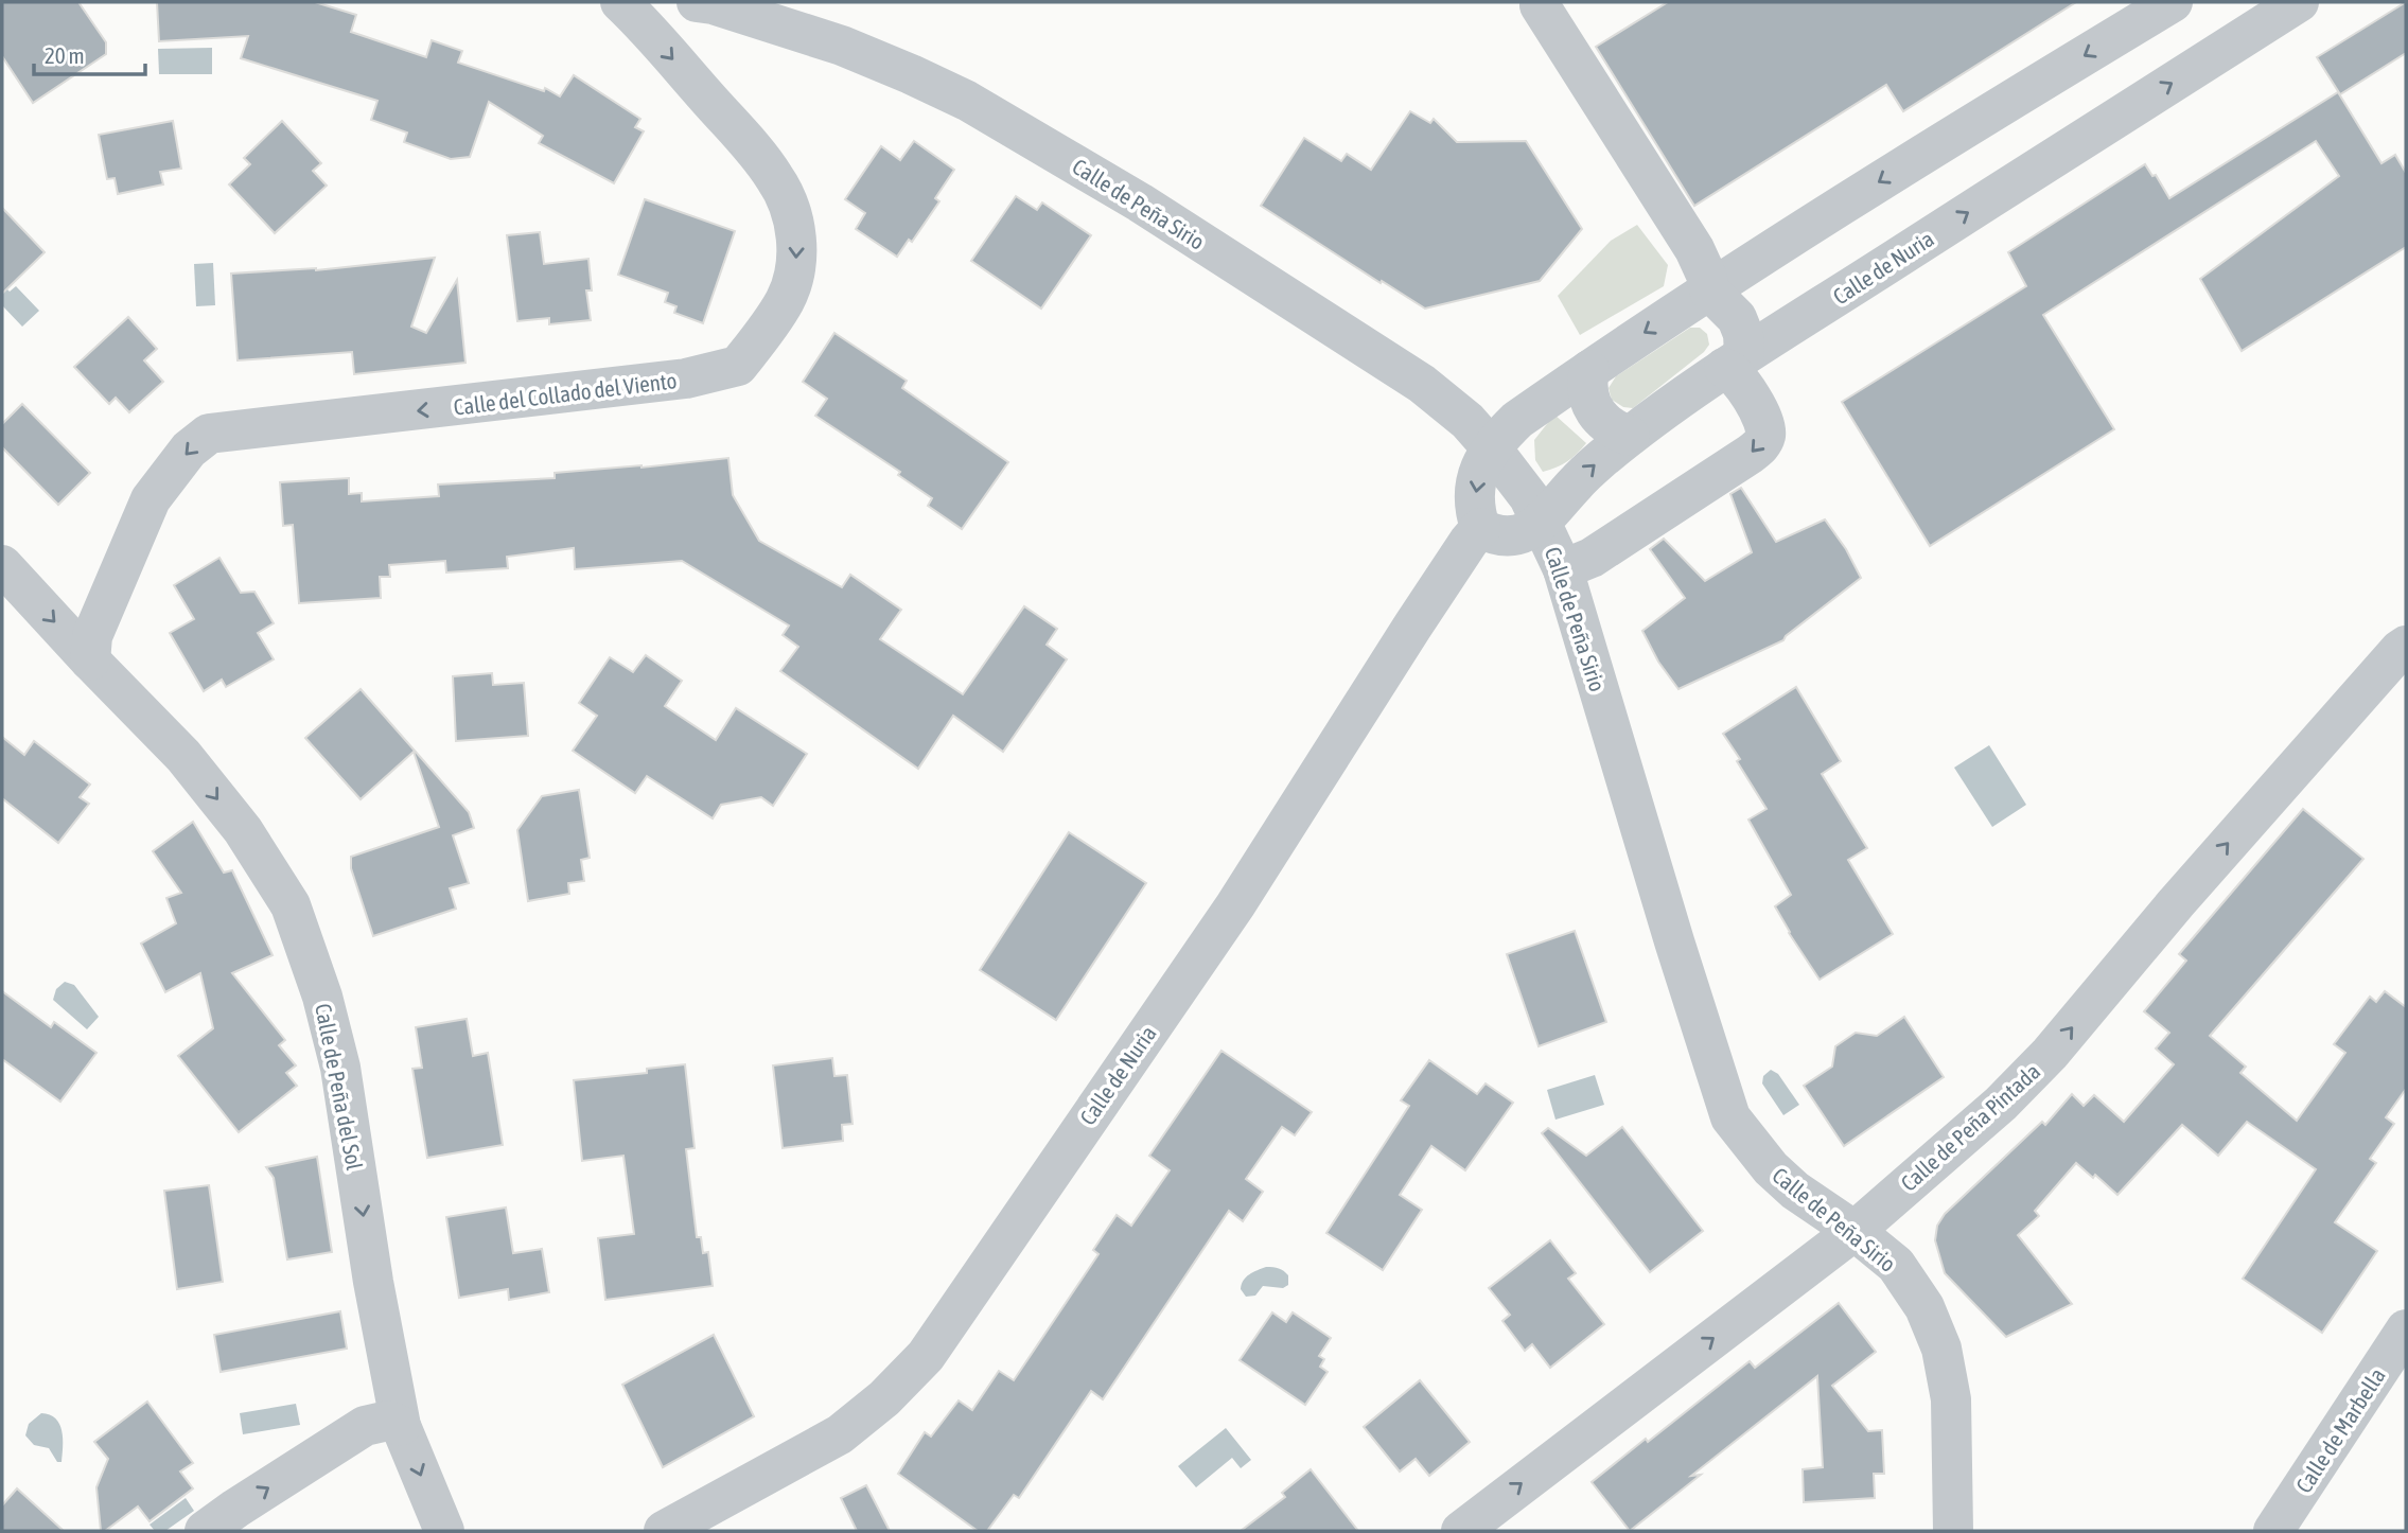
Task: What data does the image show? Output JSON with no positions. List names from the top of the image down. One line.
{"streets":{"street":["Calle de Peña Sirio","Calle de Nuria","Calle del Collado del Viento","Calle de Peña del Sol","Calle de Peña Pintada","Calle de Marbella"]},"crossings":[["Calle de Peña Sirio","Calle de Nuria"],["Calle de Peña Sirio","Calle de Peña Pintada"],["Calle del Collado del Viento","Calle de Peña del Sol"]],"one_way":["Calle de Peña del Sol","Calle de Peña Pintada"],"scale_bar":"20 m"}
